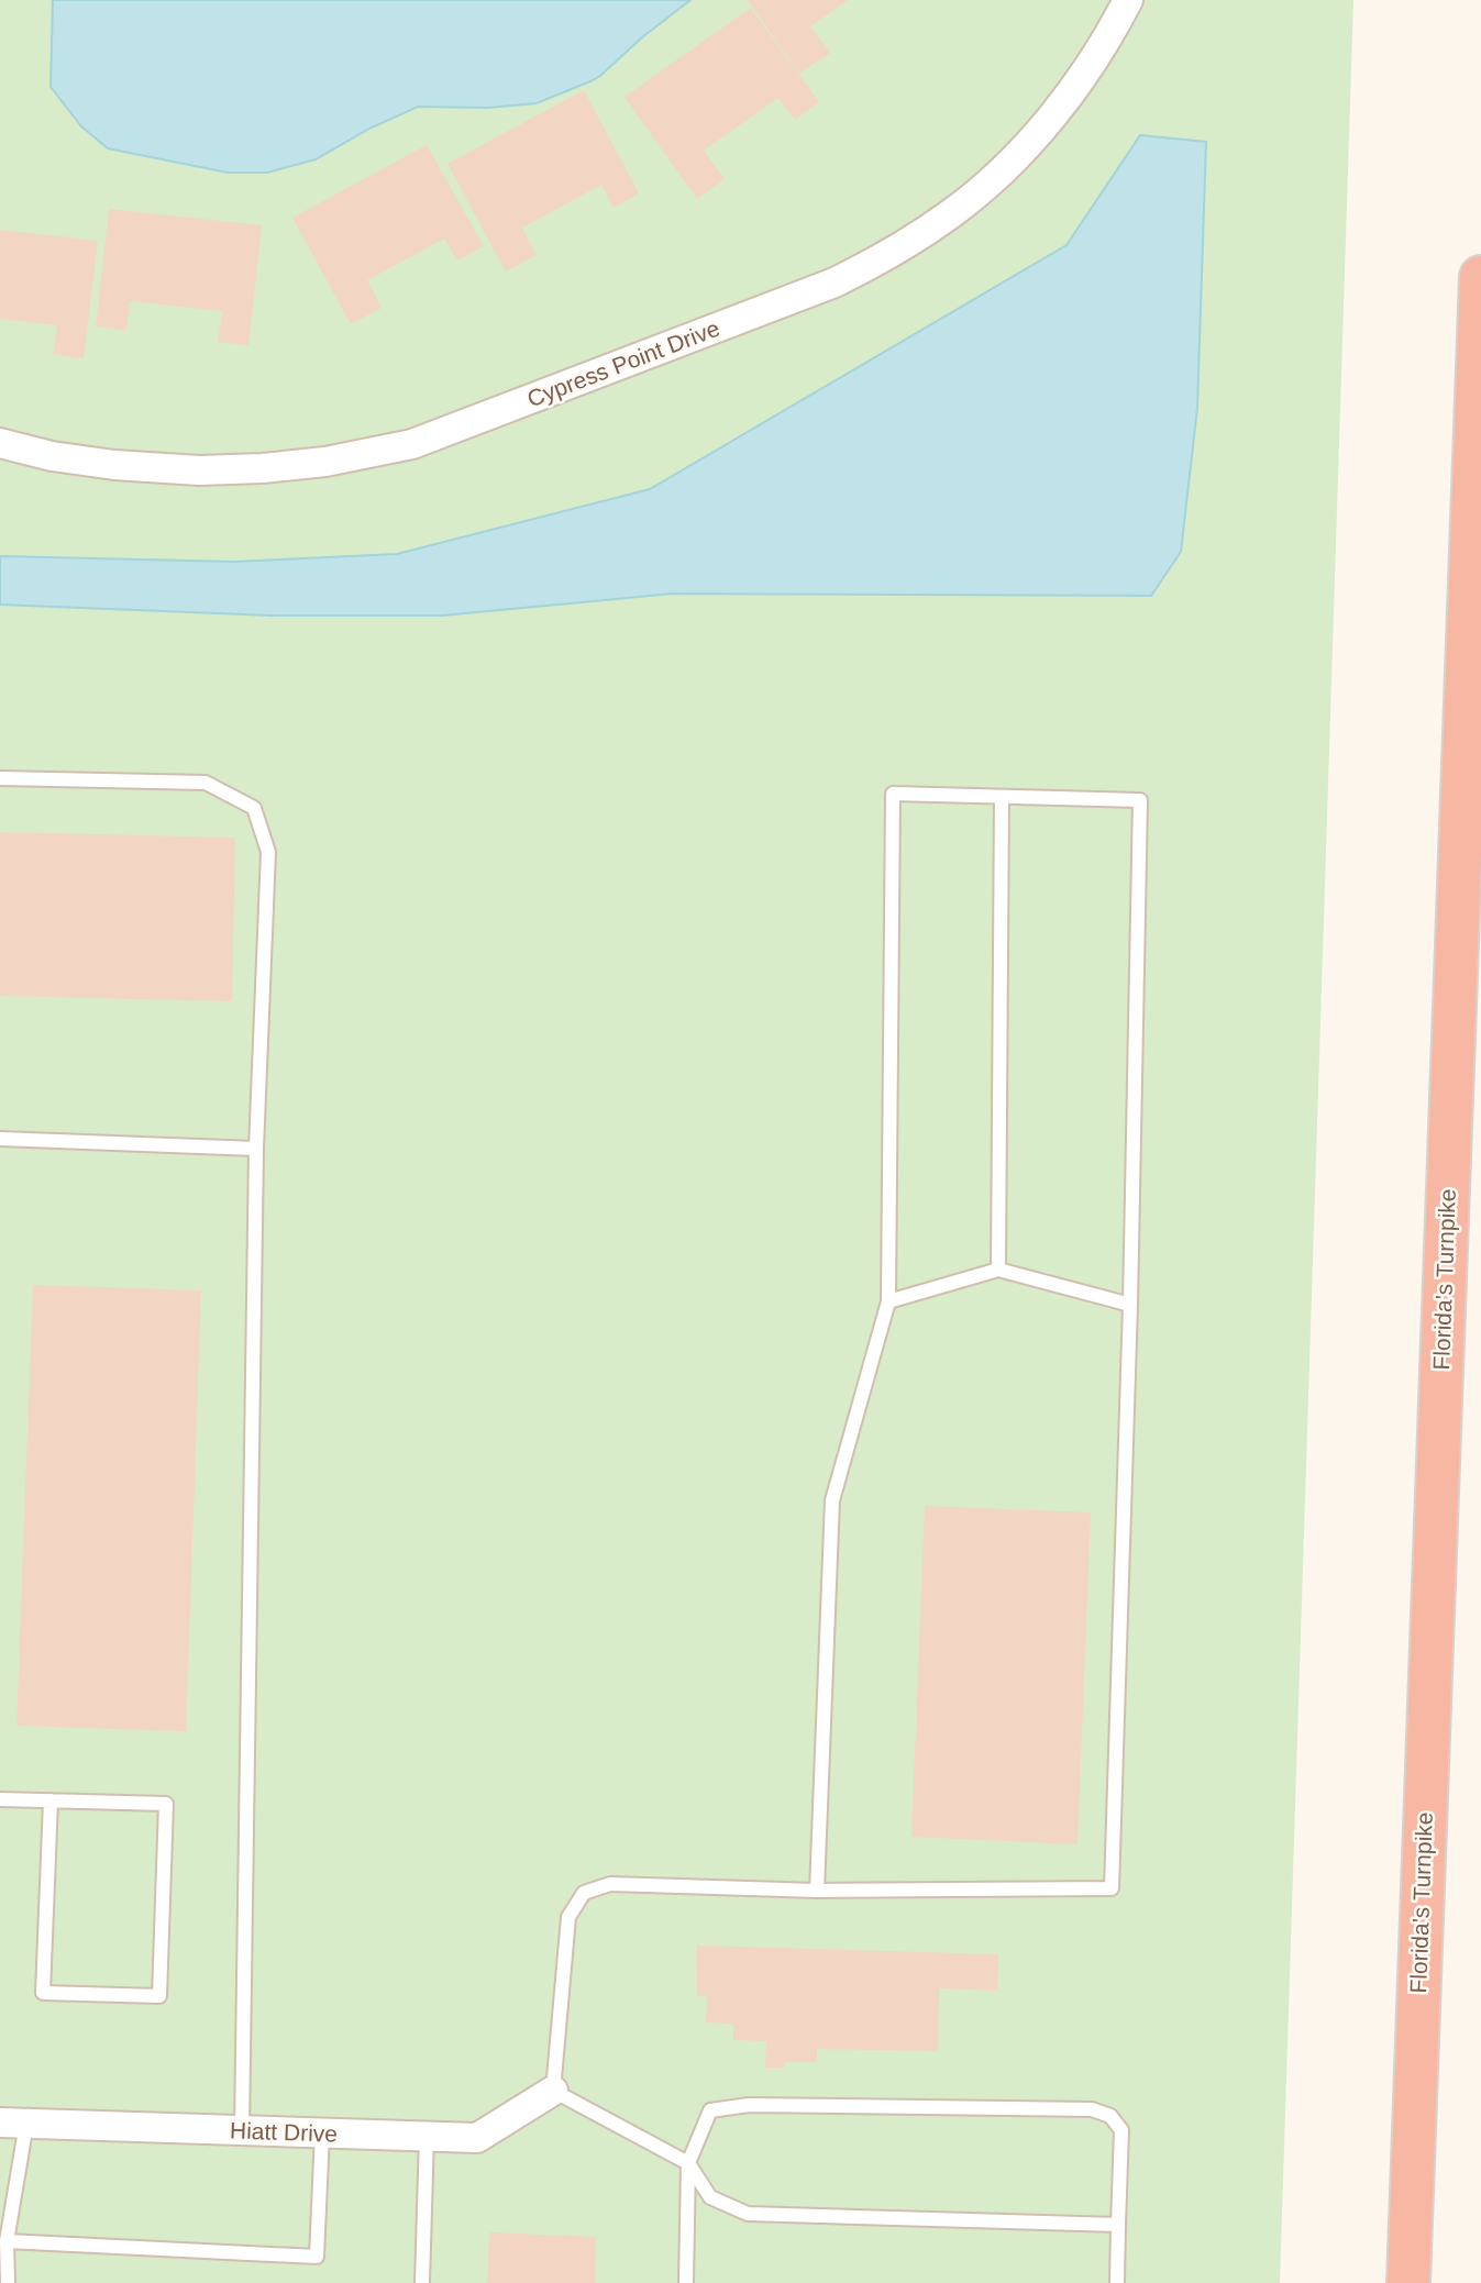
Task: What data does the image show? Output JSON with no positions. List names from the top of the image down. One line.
{"streets":{"highway":["Florida's Turnpike"],"street":["Cypress Point Drive","Hiatt Drive"]}}
